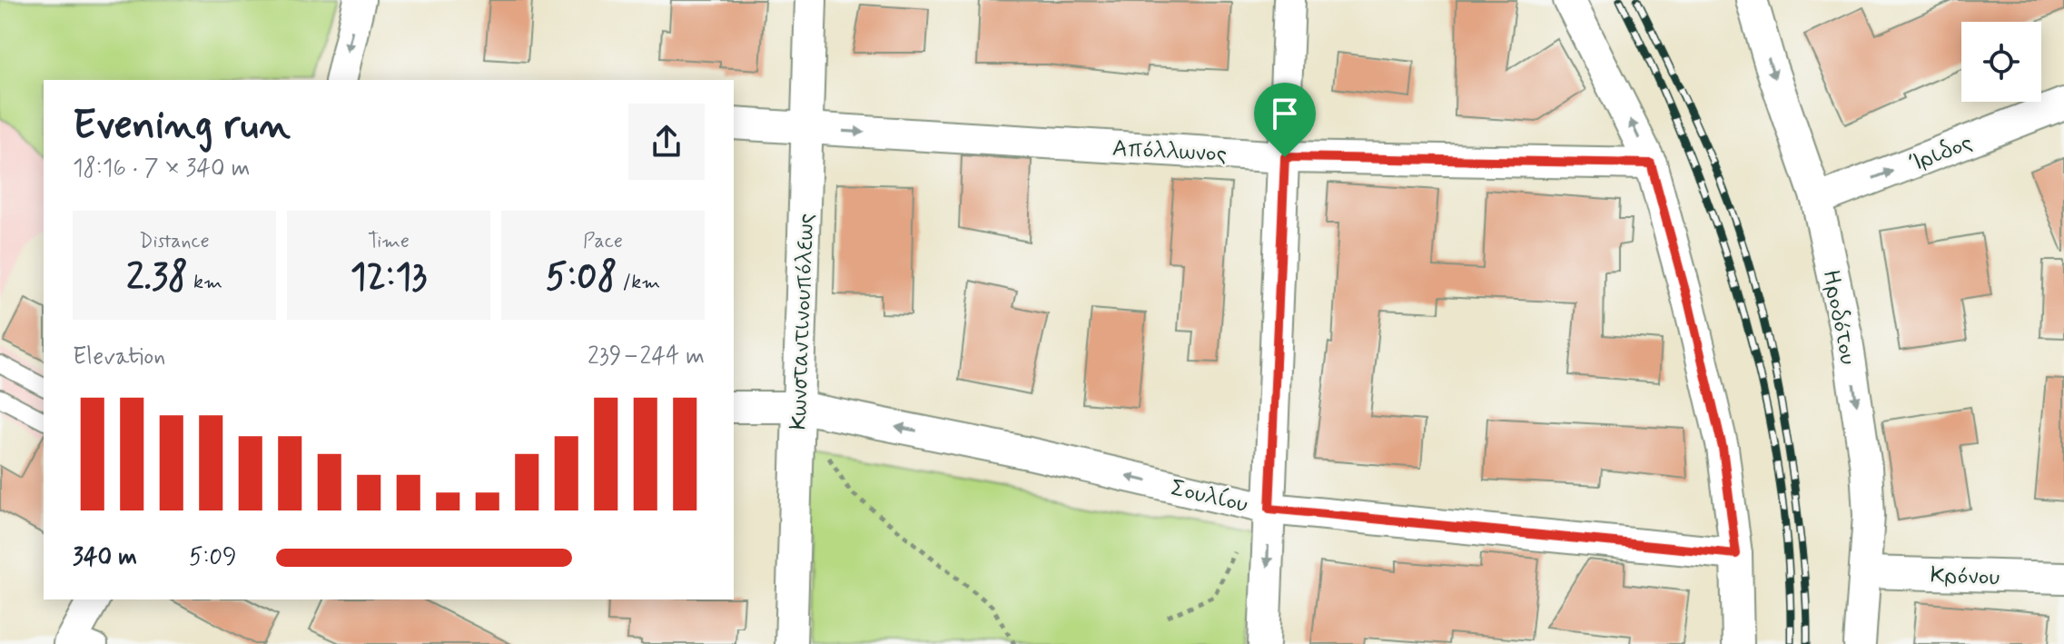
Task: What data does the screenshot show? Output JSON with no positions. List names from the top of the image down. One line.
{"streets":{"street":["Απόλλωνος","Ίριδος","Ηροδότου","Κωνσταντινουπόλεως","Σουλίου","Κρόνου"]},"crossings":[["Απόλλωνος","Κωνσταντινουπόλεως"],["Ίριδος","Ηροδότου"],["Ηροδότου","Κρόνου"],["Κωνσταντινουπόλεως","Σουλίου"]],"one_way":["Απόλλωνος","Ίριδος","Σουλίου"],"page":{"heading":["Evening run","18:16 · 7 × 340 m"],"stats":[["Distance","2.38 km"],["Time","12:13"],["Pace","5:08 /km"]],"chart":["Elevation","239–244 m"],"list":[{"name":"340 m","note":"5:09"}]}}
